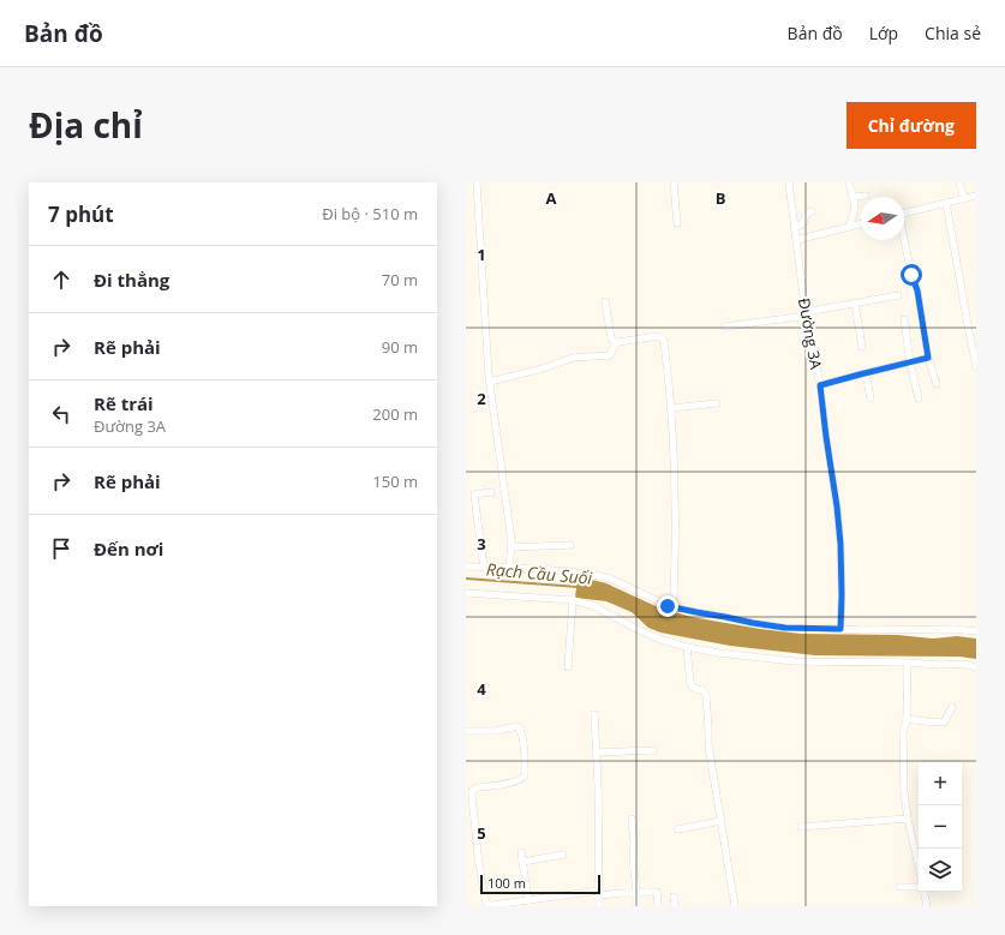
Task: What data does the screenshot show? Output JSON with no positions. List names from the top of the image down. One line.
{"streets":{"street":["Đường 3A"]},"water":["Rạch Cầu Suối"],"scale_bar":"100 m","north":"left","page":{"header":"Bản đồ","nav":["Bản đồ","Lớp","Chia sẻ"],"title":"Địa chỉ","buttons":"Chỉ đường","heading":["7 phút","Đi bộ · 510 m"],"list":[["Đi thẳng","70 m"],["Rẽ phải","90 m"],["Rẽ trái","Đường 3A","200 m"],["Rẽ phải","150 m"],"Đến nơi"],"map_buttons":["+","−"],"scale":"100 m"},"grid":{"columns":["A","B"],"rows":["1","2","3","4","5"]}}
